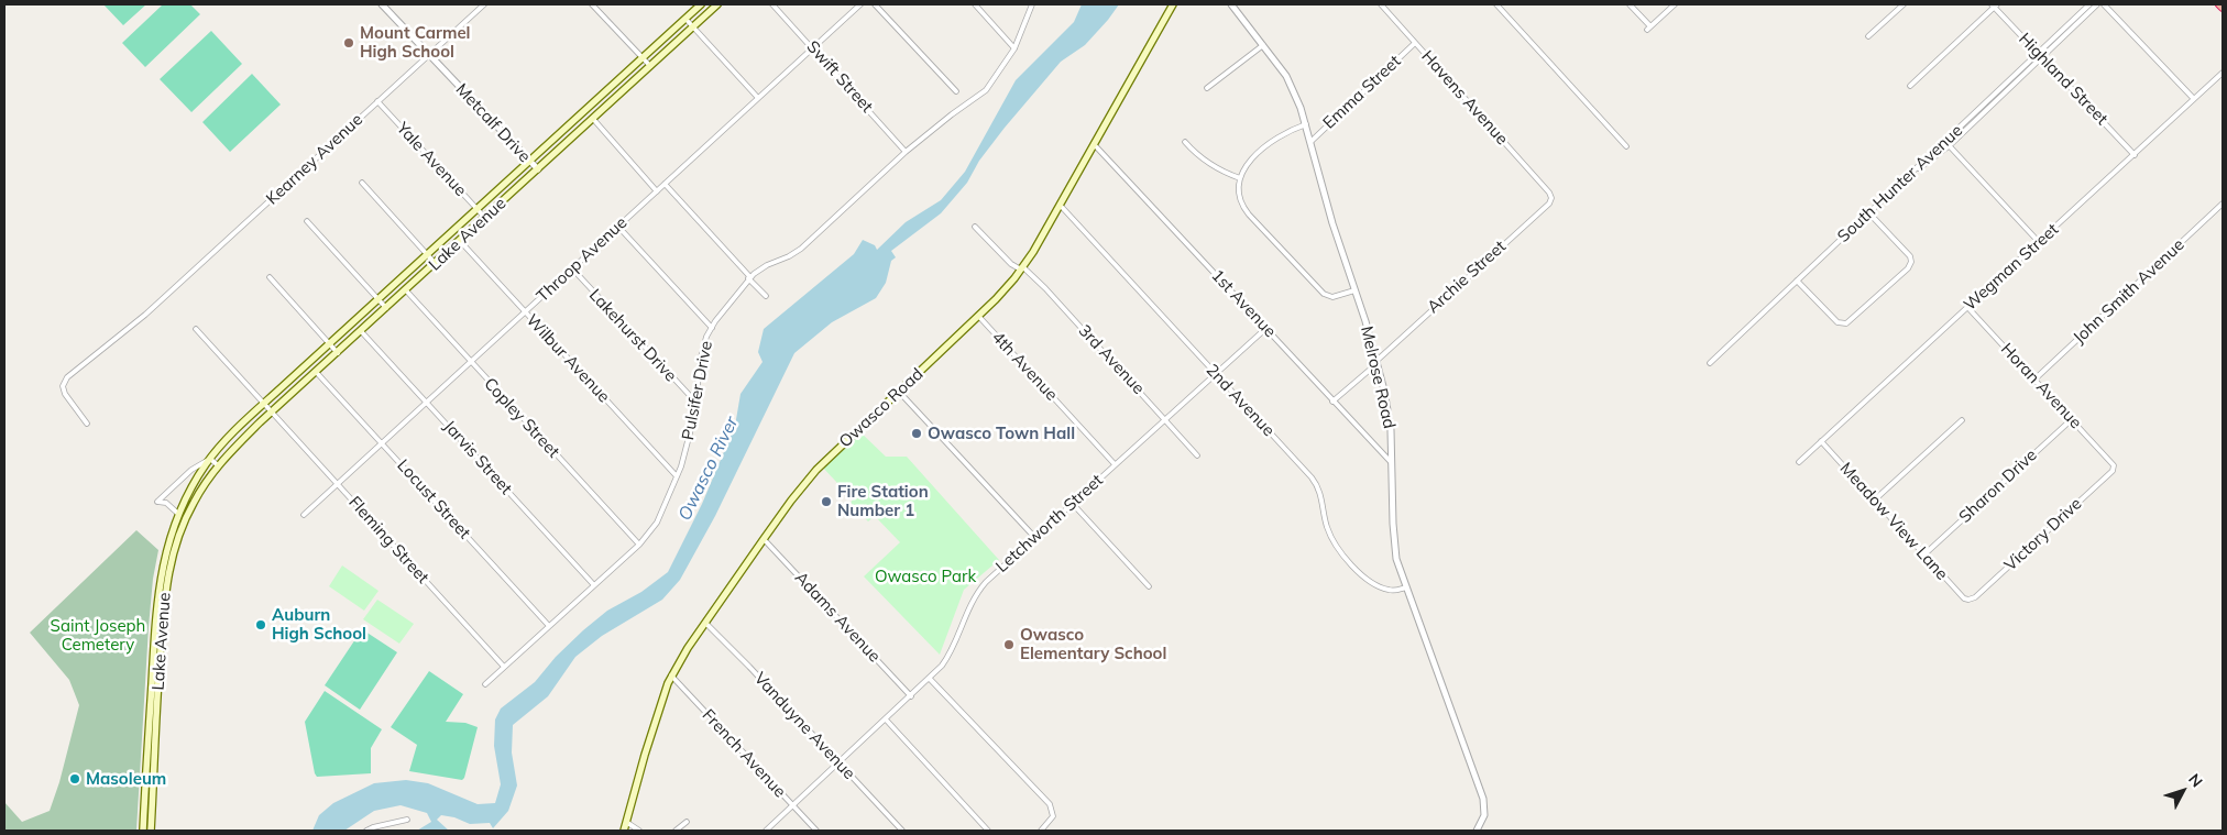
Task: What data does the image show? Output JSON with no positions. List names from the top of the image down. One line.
{"streets":{"main road":["Lake Avenue","Owasco Road"],"street":["Swift Street","Highland Street","Emma Street","Havens Avenue","Metcalf Drive","Kearney Avenue","Yale Avenue","South Hunter Avenue","Throop Avenue","Wegman Street","Archie Street","John Smith Avenue","1st Avenue","Lakehurst Drive","Wilbur Avenue","3rd Avenue","4th Avenue","Melrose Road","Horan Avenue","Pulsifer Drive","2nd Avenue","Copley Street","Jarvis Street","Sharon Drive","Locust Street","Meadow View Lane","Letchworth Street","Victory Drive","Fleming Street","Adams Avenue","Vanduyne Avenue","French Avenue"]},"crossings":[["Swift Street","Throop Avenue"],["Swift Street","Pulsifer Drive"],["Highland Street","South Hunter Avenue"],["Highland Street","Wegman Street"],["Emma Street","Havens Avenue"],["Emma Street","Melrose Road"],["Havens Avenue","Archie Street"],["Metcalf Drive","Kearney Avenue"],["Metcalf Drive","Lake Avenue"],["Kearney Avenue","Yale Avenue"],["Yale Avenue","Lake Avenue"],["Lake Avenue","Wilbur Avenue"],["Lake Avenue","Copley Street"],["Lake Avenue","Jarvis Street"],["Lake Avenue","Locust Street"],["Lake Avenue","Fleming Street"],["Throop Avenue","Lakehurst Drive"],["Throop Avenue","Wilbur Avenue"],["Throop Avenue","Copley Street"],["Throop Avenue","Jarvis Street"],["Throop Avenue","Locust Street"],["Throop Avenue","Fleming Street"],["Wegman Street","Horan Avenue"],["Wegman Street","Meadow View Lane"],["Archie Street","1st Avenue"],["Archie Street","Melrose Road"],["John Smith Avenue","Horan Avenue"],["1st Avenue","Melrose Road"],["1st Avenue","Owasco Road"],["1st Avenue","Letchworth Street"],["Lakehurst Drive","Pulsifer Drive"],["Wilbur Avenue","Pulsifer Drive"],["3rd Avenue","Owasco Road"],["3rd Avenue","Letchworth Street"],["4th Avenue","Owasco Road"],["4th Avenue","Letchworth Street"],["Melrose Road","2nd Avenue"],["Horan Avenue","Sharon Drive"],["Horan Avenue","Victory Drive"],["Pulsifer Drive","Copley Street"],["Pulsifer Drive","Jarvis Street"],["Pulsifer Drive","Locust Street"],["Pulsifer Drive","Fleming Street"],["2nd Avenue","Owasco Road"],["2nd Avenue","Letchworth Street"],["Owasco Road","Adams Avenue"],["Owasco Road","Vanduyne Avenue"],["Owasco Road","French Avenue"],["Sharon Drive","Meadow View Lane"],["Meadow View Lane","Victory Drive"],["Letchworth Street","Adams Avenue"],["Letchworth Street","Vanduyne Avenue"],["Letchworth Street","French Avenue"]],"water":["Owasco River"],"parks":["Owasco Park","Saint Joseph Cemetery"],"places":["Mount Carmel High School","Owasco Town Hall","Fire Station Number 1","Auburn High School","Owasco Elementary School","Masoleum"],"north":"top right"}
